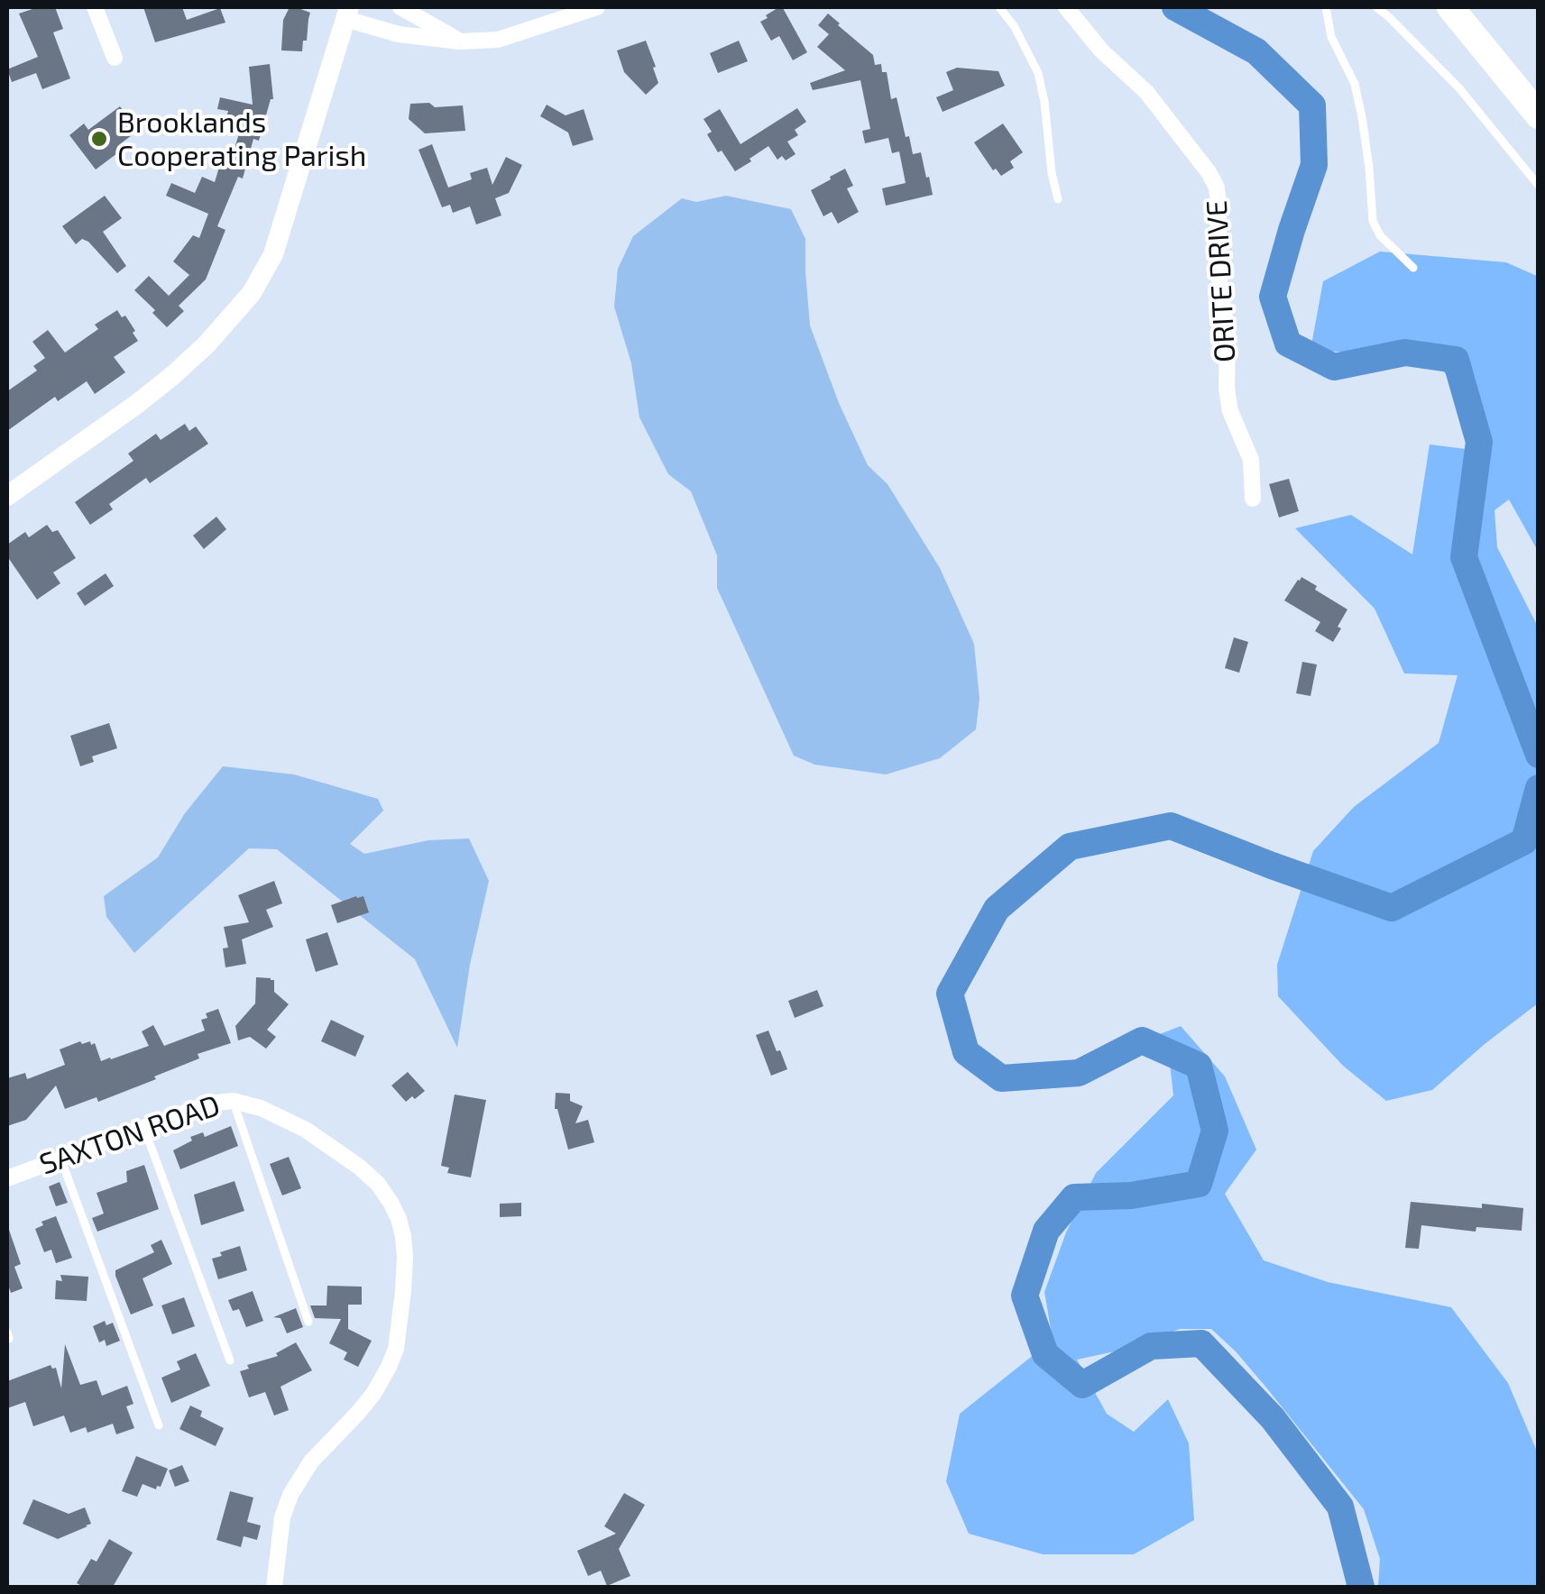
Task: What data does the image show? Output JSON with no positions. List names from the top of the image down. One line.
{"streets":{"street":["ORITE DRIVE","SAXTON ROAD"]},"places":["Brooklands Cooperating Parish"]}
